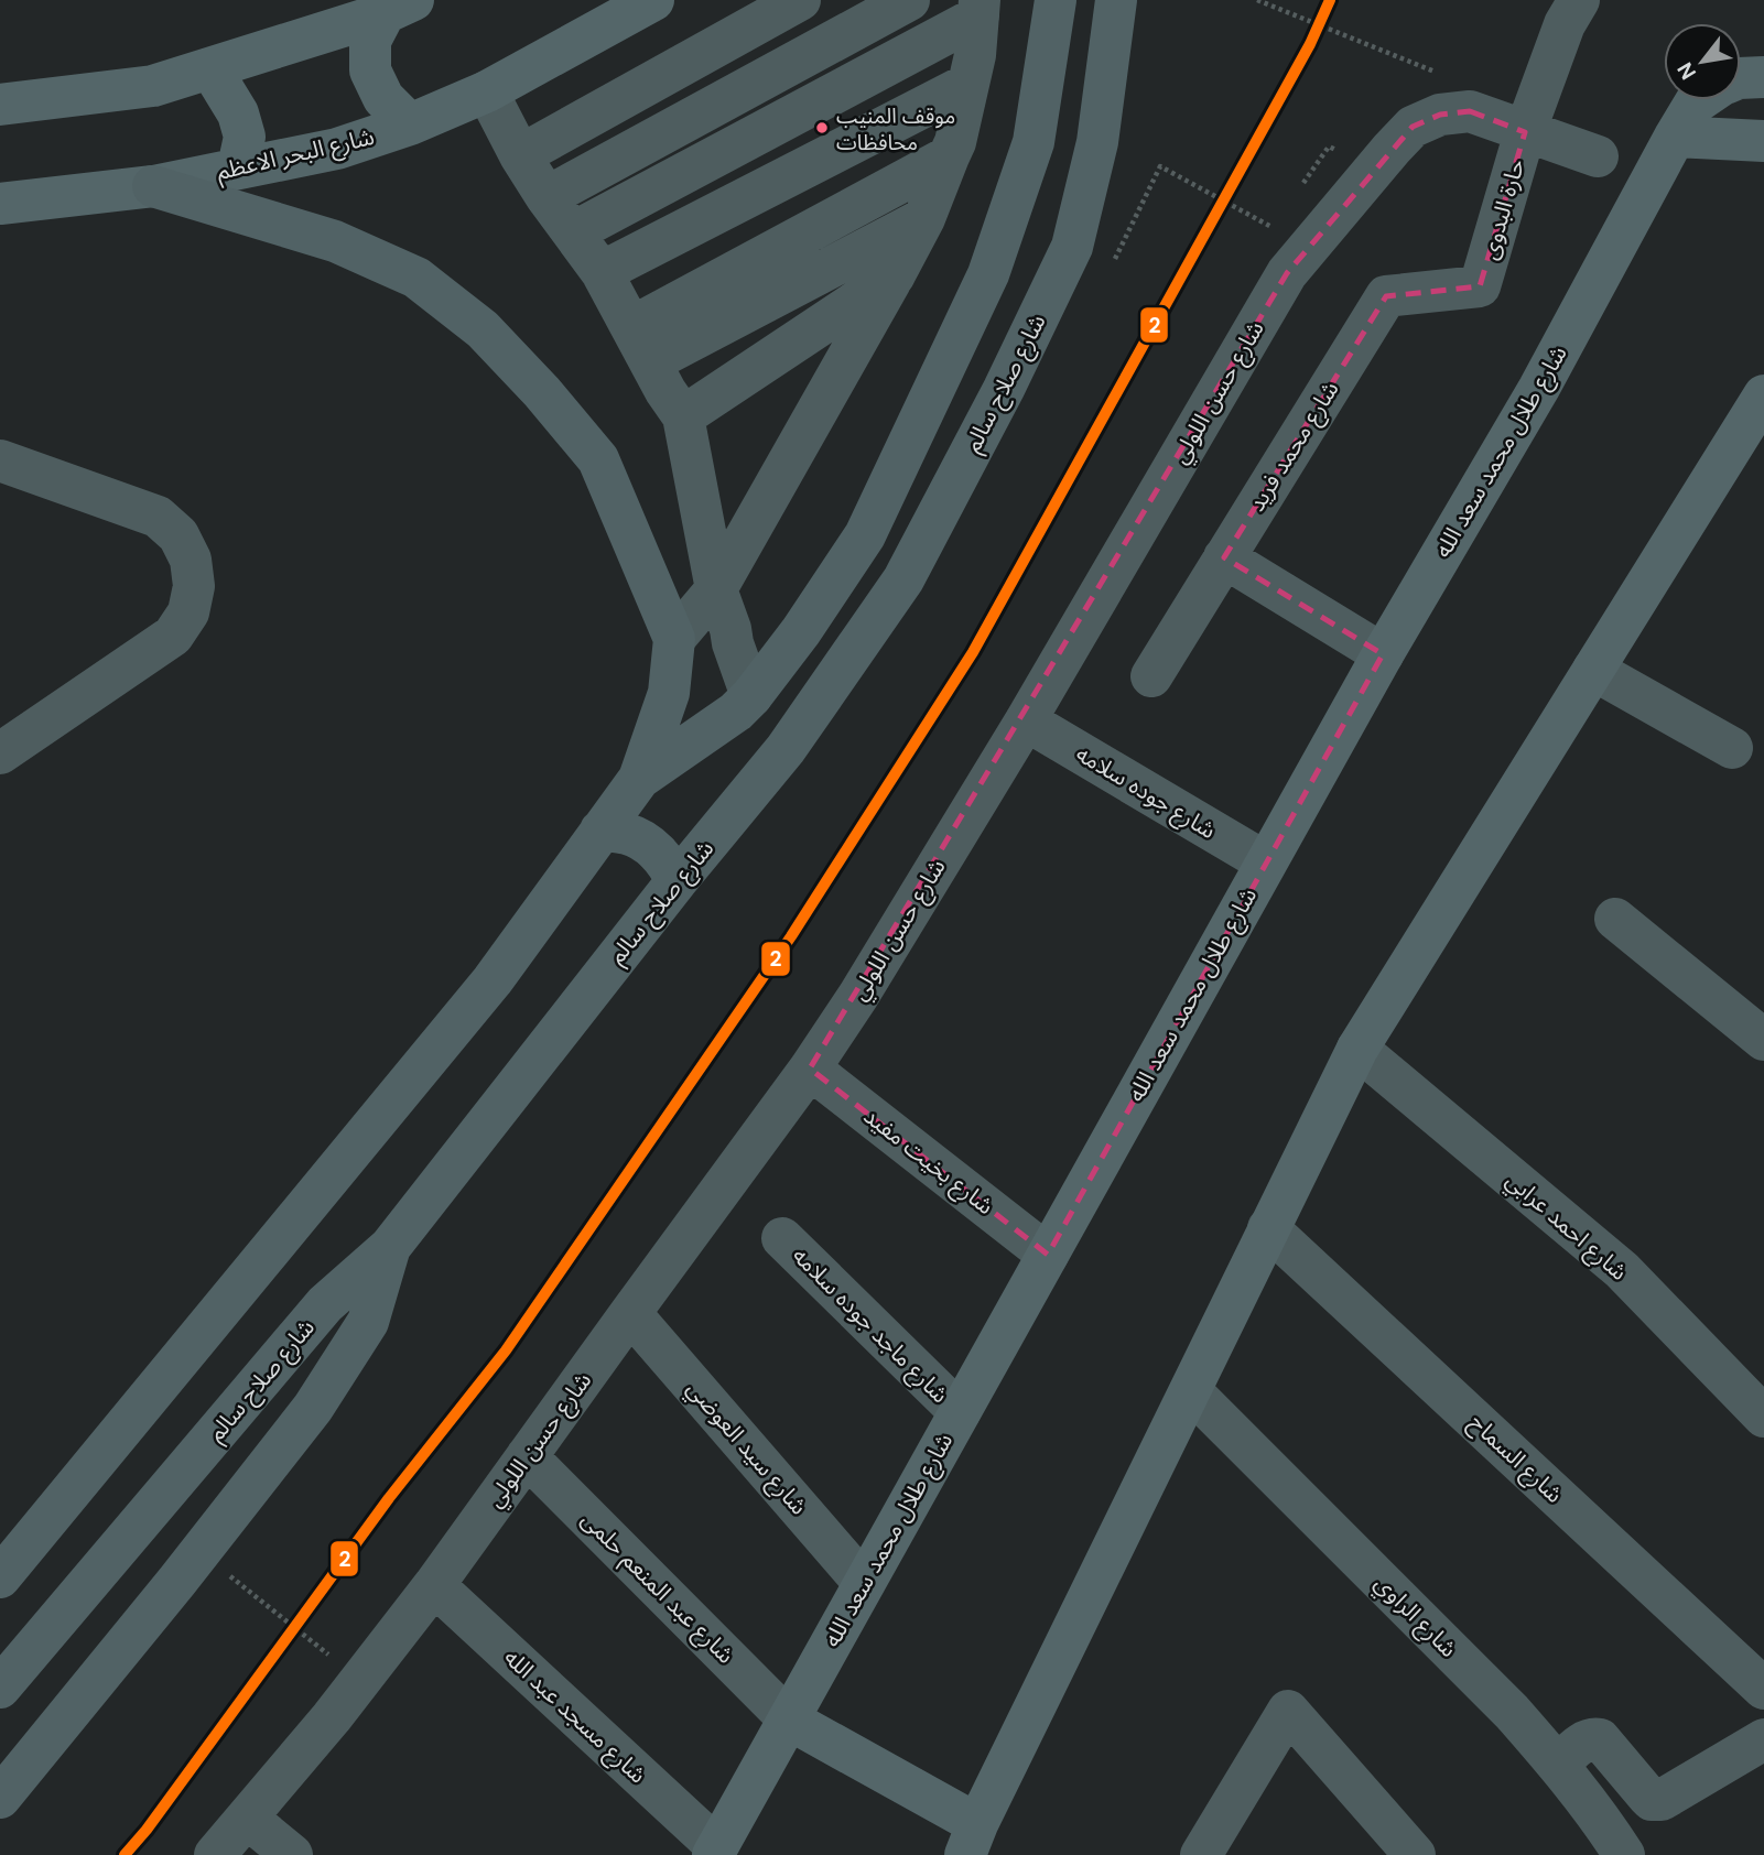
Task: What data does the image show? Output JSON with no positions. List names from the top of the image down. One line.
{"streets":{"highway":["شارع صلاح سالم"],"main road":["شارع البحر الاعظم","شارع طلال محمد سعد الله"],"street":["حارة البدوى","شارع حسن اللولي","شارع محمد فريد","شارع جوده سلامه","شارع بخيت مفيد","شارع احمد عرابي","شارع ماجد جوده سلامه","شارع سيد العوضي","شارع السماح","شارع عبد المنعم حلمى","شارع الراوي","شارع مسجد عبد الله"]},"crossings":[["حارة البدوى","شارع حسن اللولي"],["حارة البدوى","شارع محمد فريد"],["شارع حسن اللولي","شارع جوده سلامه"],["شارع حسن اللولي","شارع بخيت مفيد"],["شارع حسن اللولي","شارع سيد العوضي"],["شارع حسن اللولي","شارع عبد المنعم حلمى"],["شارع حسن اللولي","شارع مسجد عبد الله"],["شارع طلال محمد سعد الله","شارع جوده سلامه"],["شارع طلال محمد سعد الله","شارع بخيت مفيد"],["شارع طلال محمد سعد الله","شارع ماجد جوده سلامه"],["شارع طلال محمد سعد الله","شارع سيد العوضي"],["شارع طلال محمد سعد الله","شارع عبد المنعم حلمى"],["شارع طلال محمد سعد الله","شارع مسجد عبد الله"]],"places":["موقف المنيب محافظات"],"lines":["transit line 2"],"north":"bottom left"}
